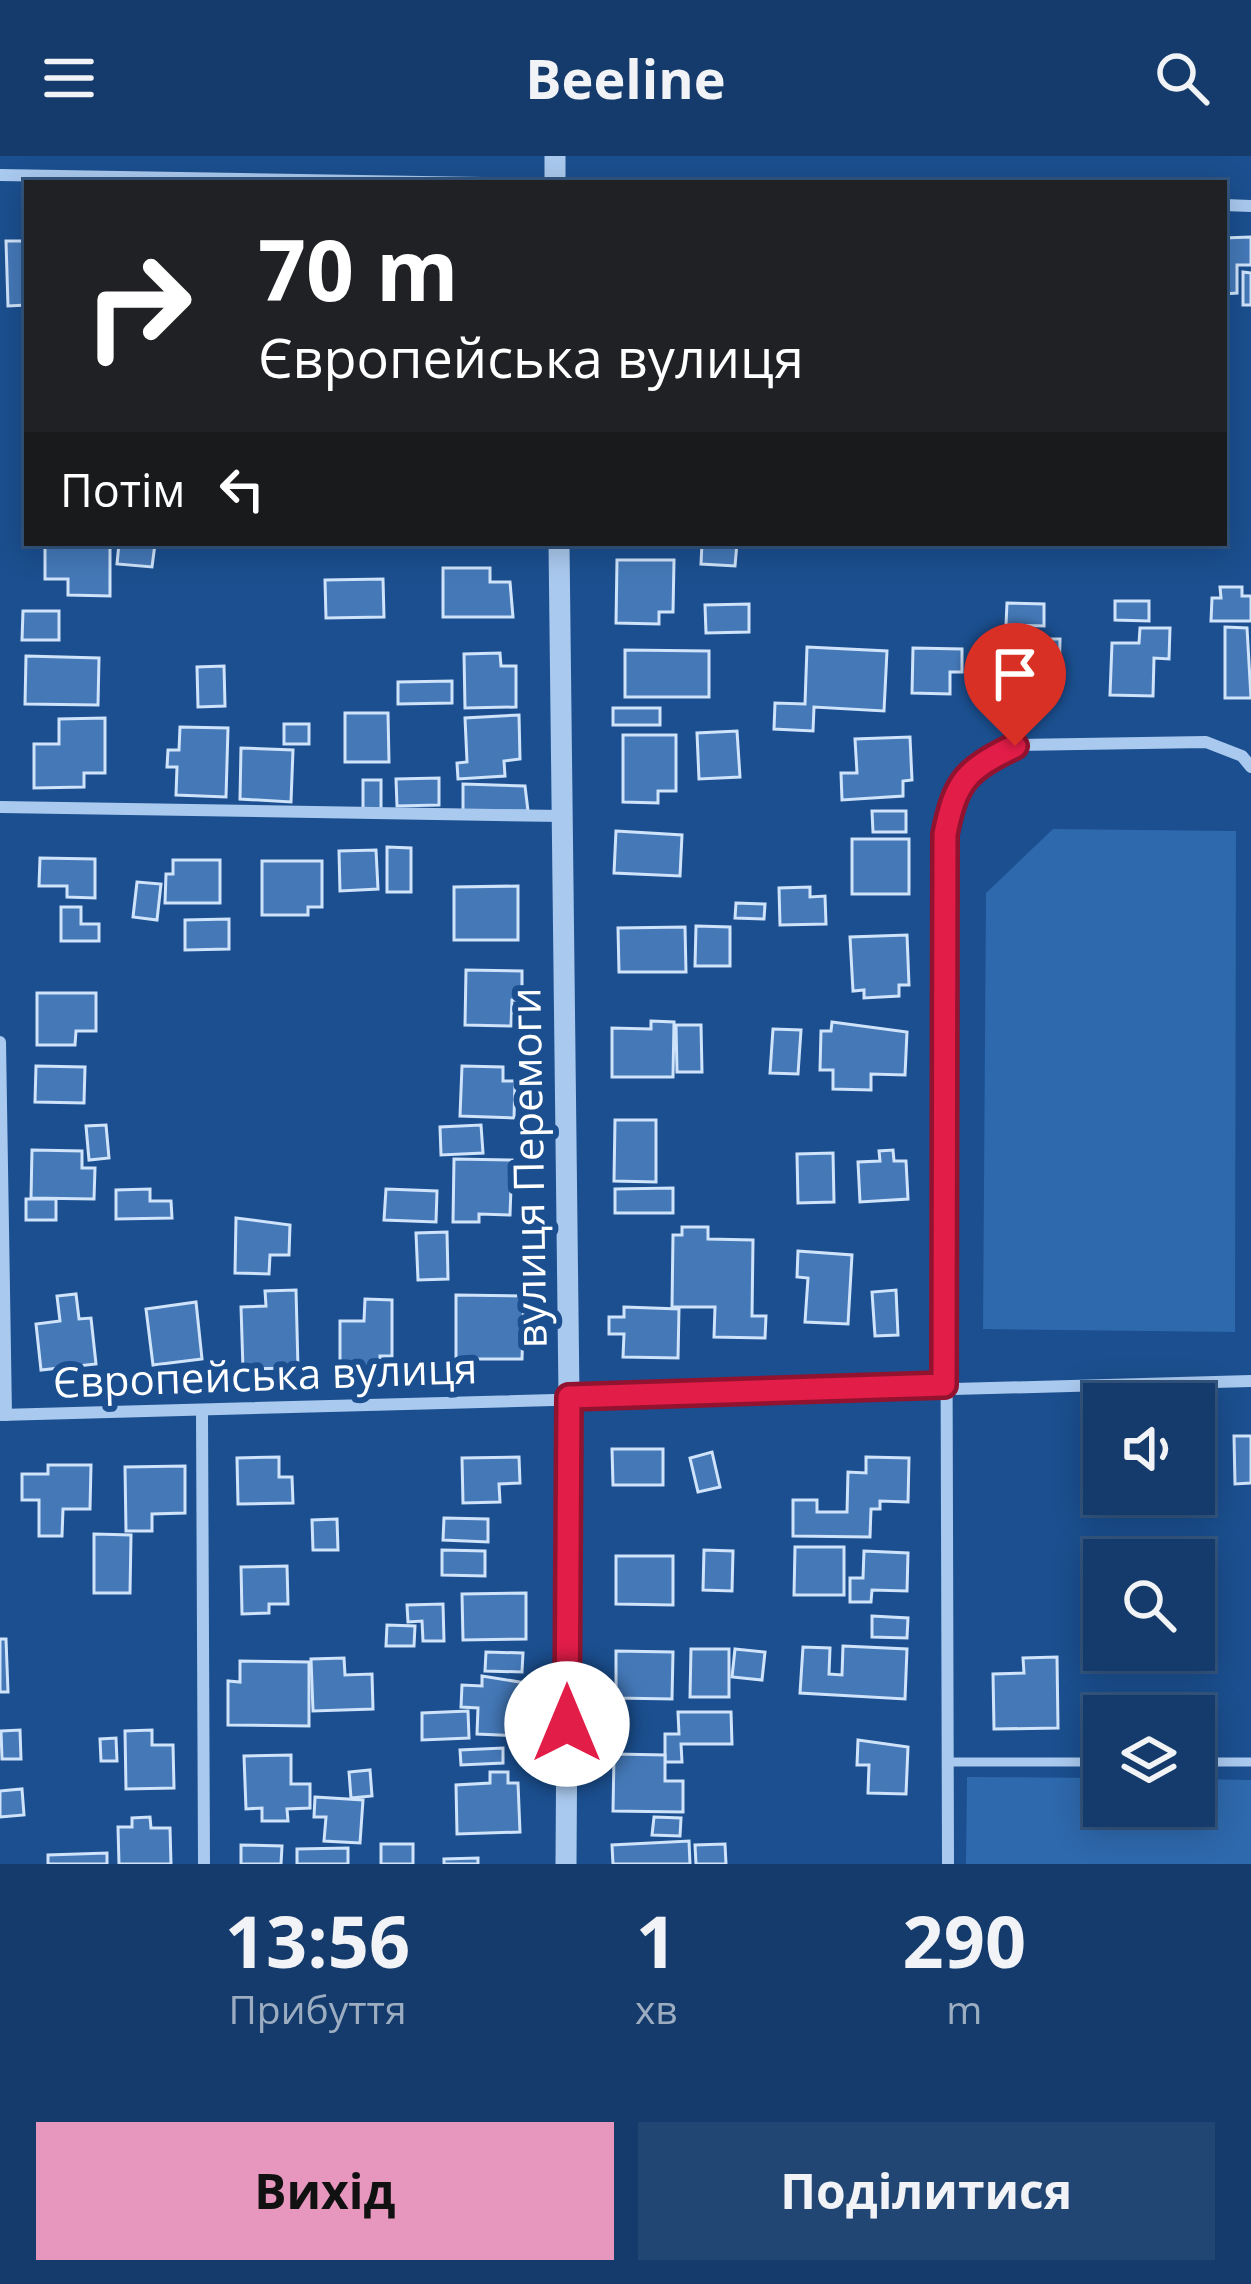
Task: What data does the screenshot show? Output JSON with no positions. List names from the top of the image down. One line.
{"streets":{"street":["вулиця Перемоги","Європейська вулиця"]},"crossings":[["вулиця Перемоги","Європейська вулиця"]],"page":{"header":"Beeline","turn":["70 m","Європейська вулиця"],"then":"Потім","eta":["13:56","Прибуття","1","хв","290","m"],"buttons":["Вихід","Поділитися"]}}
